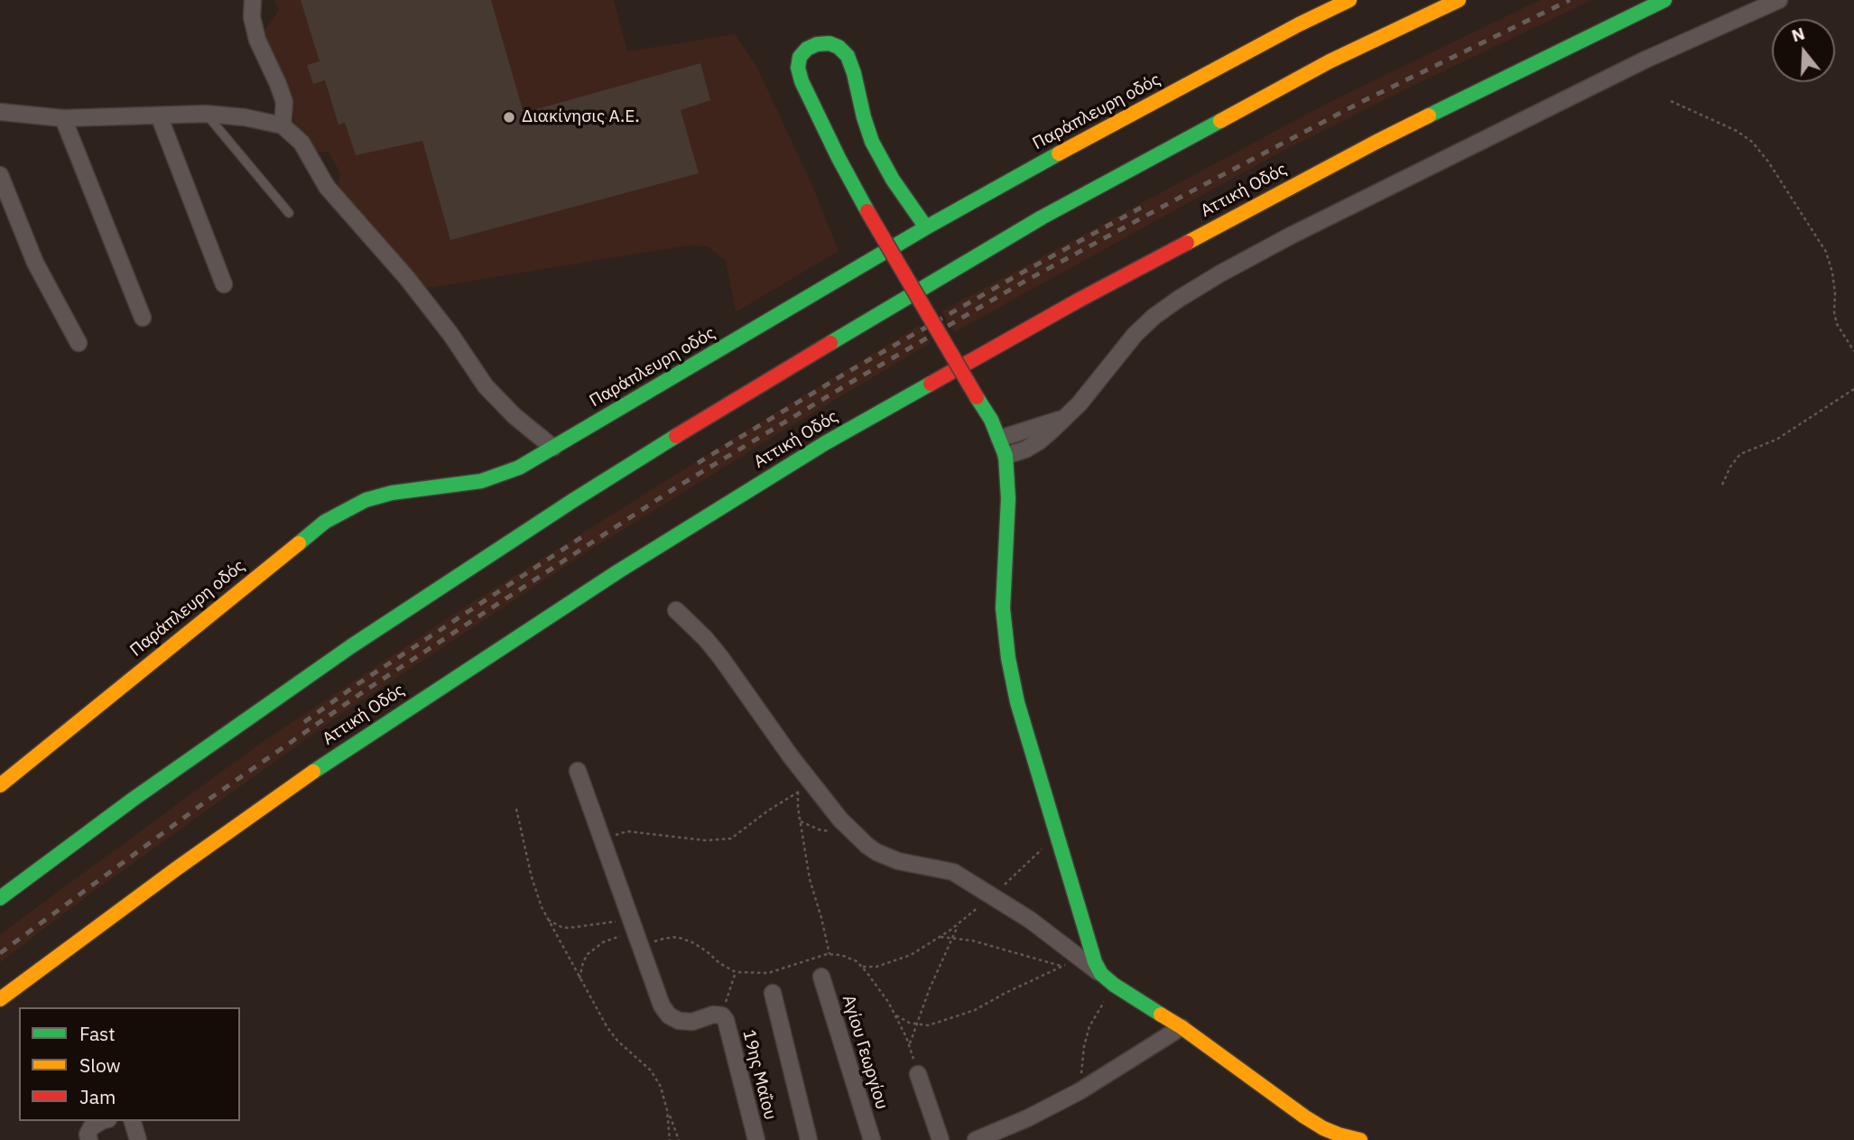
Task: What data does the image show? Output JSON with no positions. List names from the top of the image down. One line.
{"streets":{"main road":["Παράπλευρη οδός","Αττική Οδός"],"street":["Αγίου Γεωργίου","19ης Μαΐου"]},"places":["Διακίνησις Α.Ε."],"legend":["Fast","Slow","Jam"],"north":"top"}
